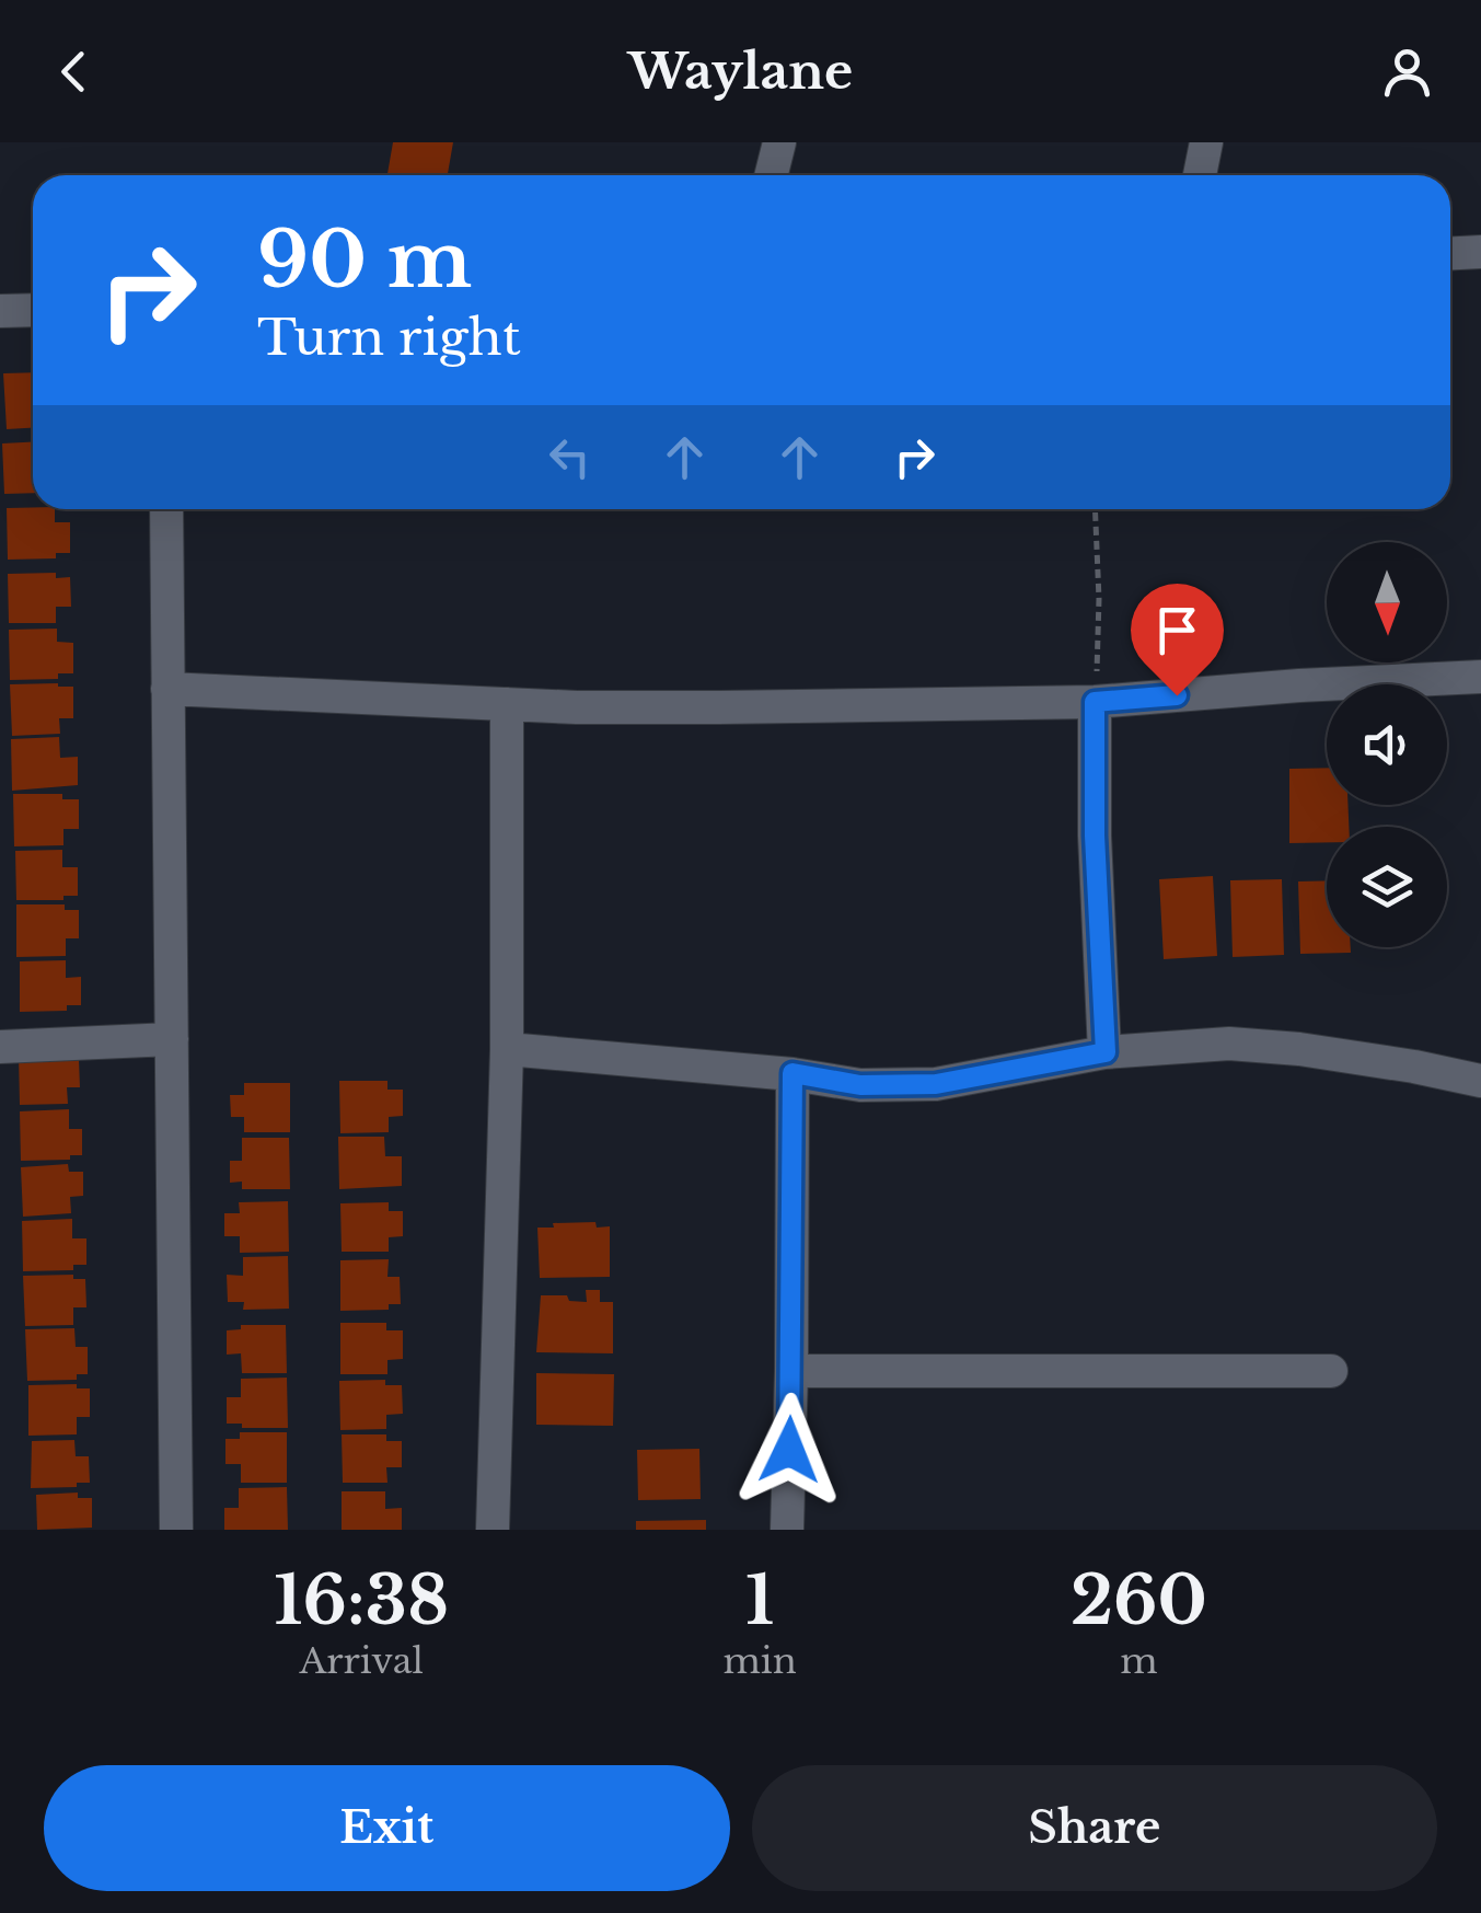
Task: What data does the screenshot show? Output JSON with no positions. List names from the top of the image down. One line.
{"north":"bottom","page":{"header":"Waylane","turn":["90 m","Turn right"],"eta":["16:38","Arrival","1","min","260","m"],"buttons":["Exit","Share"]}}
